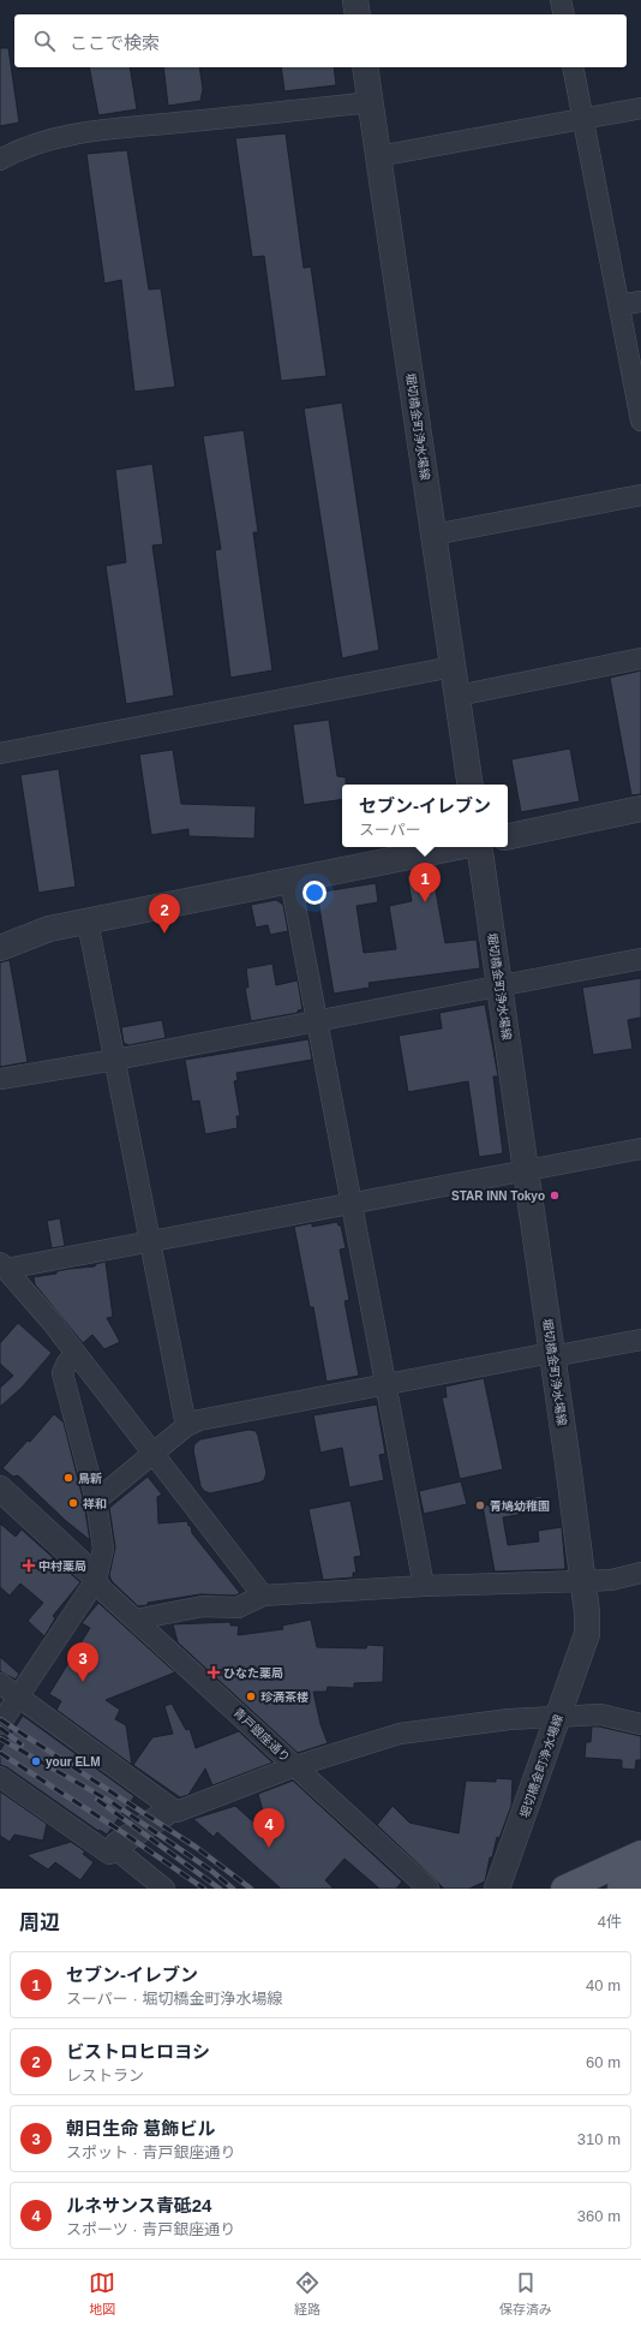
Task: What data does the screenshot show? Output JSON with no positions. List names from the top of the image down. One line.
{"streets":{"street":["堀切橋金町浄水場線","青戸銀座通り"]},"places":{"other":["STAR INN Tokyo","鳥新","祥和","青鳩幼稚園","珍満茶楼","your ELM"],"health":["中村薬局","ひなた薬局"]},"page":{"search":"ここで検索","popup":["セブン-イレブン","スーパー"],"pins":["1","2","3","4"],"heading":["周辺","4件"],"list":[{"mark":"1","name":"セブン-イレブン","note":"スーパー · 堀切橋金町浄水場線","value":"40 m"},{"mark":"2","name":"ビストロヒロヨシ","note":"レストラン","value":"60 m"},{"mark":"3","name":"朝日生命 葛飾ビル","note":"スポット · 青戸銀座通り","value":"310 m"},{"mark":"4","name":"ルネサンス青砥24","note":"スポーツ · 青戸銀座通り","value":"360 m"}],"nav":["地図","経路","保存済み"]}}
